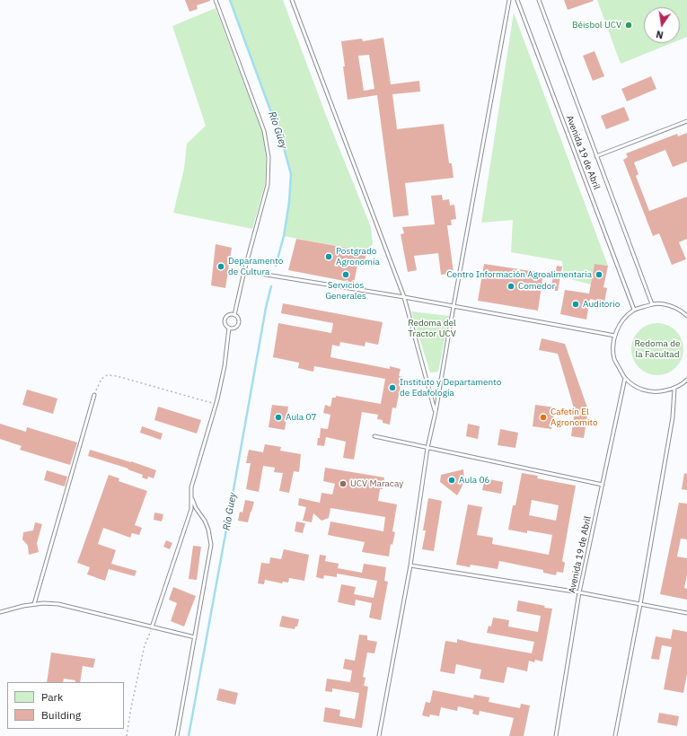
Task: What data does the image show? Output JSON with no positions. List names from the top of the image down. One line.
{"streets":{"lane":["Avenida 19 de Abril"]},"water":["Río Güey","Río Guey"],"parks":["Redoma del Tractor UCV","Redoma de la Facultad"],"places":["Béisbol UCV","Postgrado Agronomía","Deparamento de Cultura","Servicios Generales","Centro Información Agroalimentaria","Comedor","Auditorio","Instituto y Departamento de Edafología","Aula 07","Cafetín El Agronomito","Aula 06","UCV Maracay"],"legend":["Park","Building"],"north":"bottom"}
